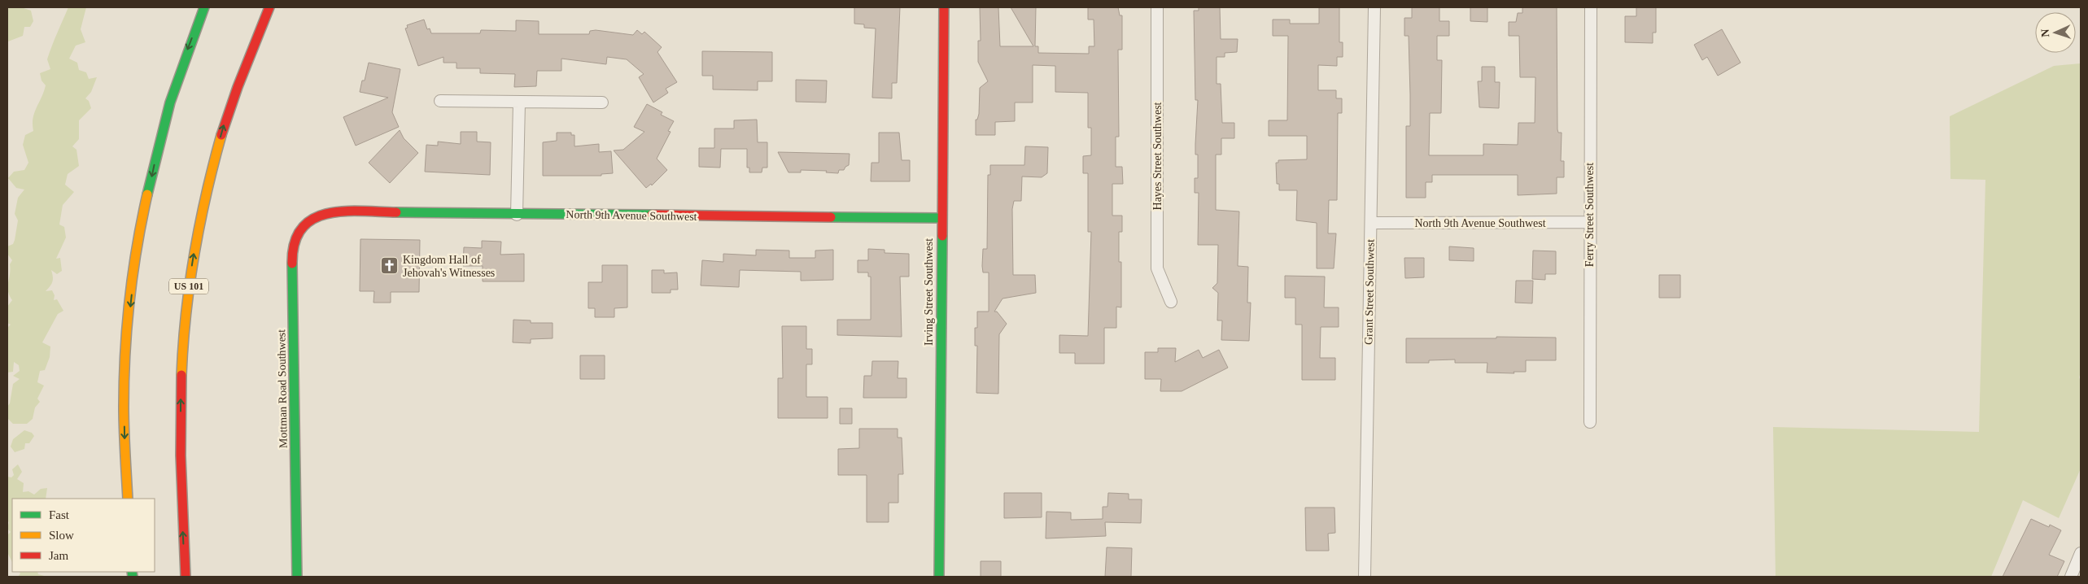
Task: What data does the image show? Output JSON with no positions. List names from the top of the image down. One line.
{"streets":{"main road":["North 9th Avenue Southwest","US 101","Irving Street Southwest","Mottman Road Southwest"],"street":["Hayes Street Southwest","Ferry Street Southwest","Grant Street Southwest"]},"crossings":[["Ferry Street Southwest","North 9th Avenue Southwest"],["North 9th Avenue Southwest","Irving Street Southwest"],["North 9th Avenue Southwest","Grant Street Southwest"],["North 9th Avenue Southwest","Mottman Road Southwest"]],"places":{"church":["Kingdom Hall of Jehovah's Witnesses"]},"legend":["Fast","Slow","Jam"],"north":"left"}
